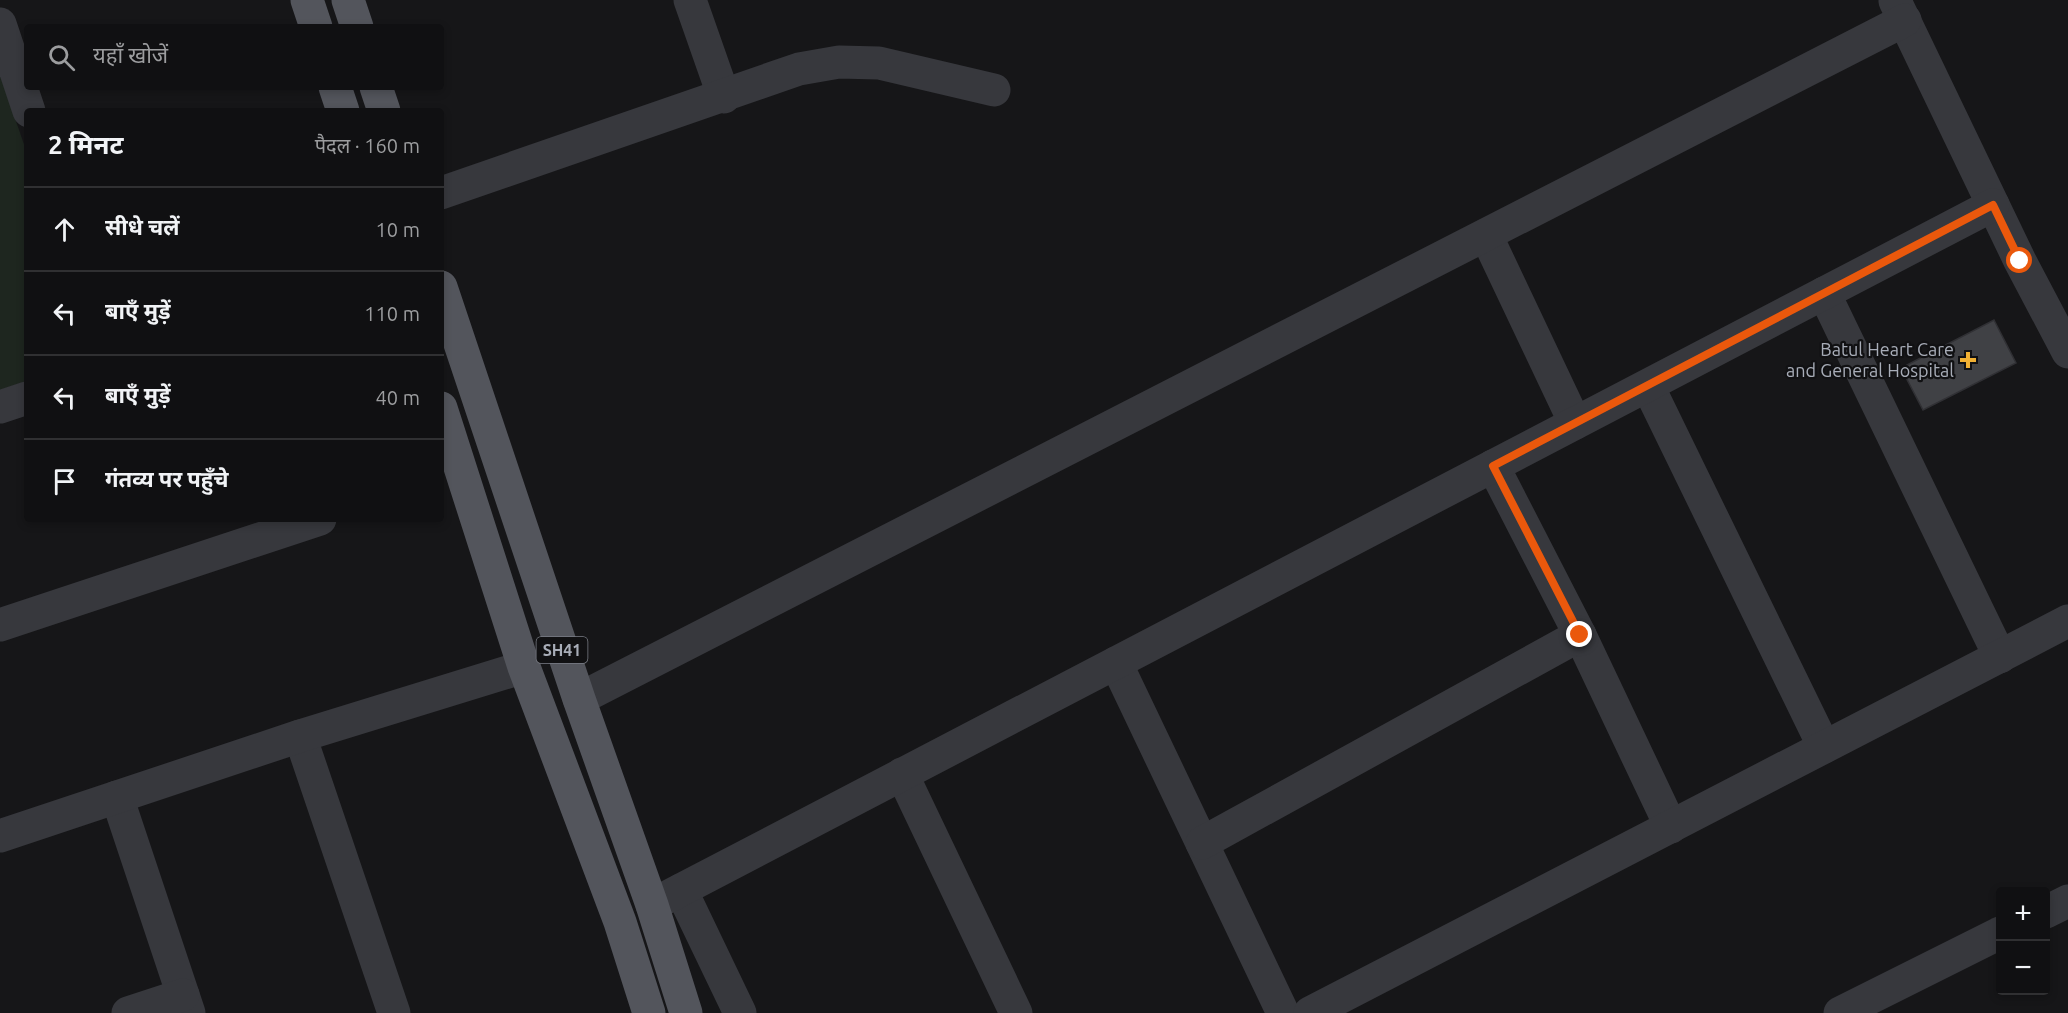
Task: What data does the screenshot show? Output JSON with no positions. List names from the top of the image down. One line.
{"streets":{"main road":["SH41"]},"places":{"health":["Batul Heart Care and General Hospital"]},"page":{"search":"यहाँ खोजें","heading":["2 मिनट","पैदल · 160 m"],"list":[["सीधे चलें","10 m"],["बाएँ मुड़ें","110 m"],["बाएँ मुड़ें","40 m"],"गंतव्य पर पहुँचे"],"map_buttons":["+","−"]}}
